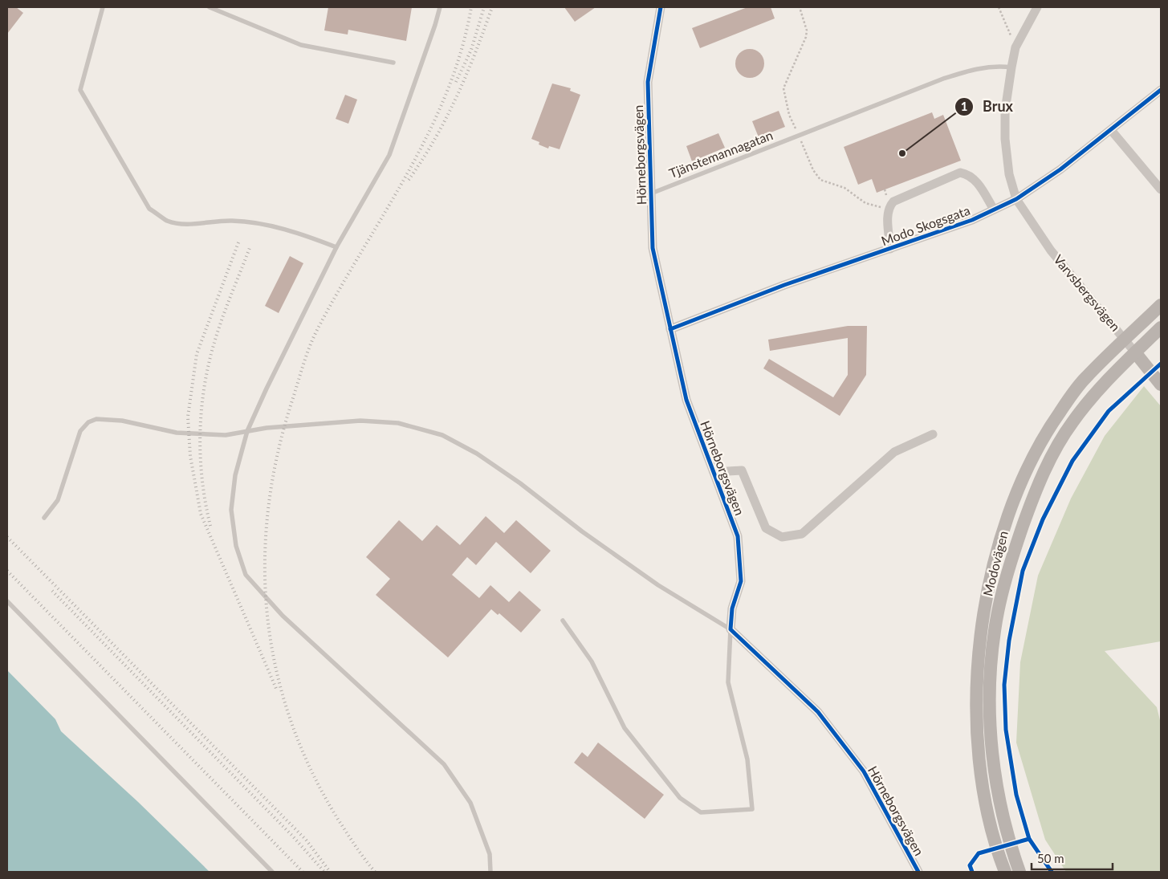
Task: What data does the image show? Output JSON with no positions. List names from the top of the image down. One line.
{"streets":{"main road":["Varvsbergsvägen","Modovägen"],"street":["Hörneborgsvägen","Modo Skogsgata"],"lane":["Tjänstemannagatan"]},"crossings":[["Tjänstemannagatan","Hörneborgsvägen"],["Tjänstemannagatan","Varvsbergsvägen"],["Hörneborgsvägen","Modo Skogsgata"],["Modo Skogsgata","Varvsbergsvägen"],["Varvsbergsvägen","Modovägen"]],"places":["Brux"],"scale_bar":"50 m"}
